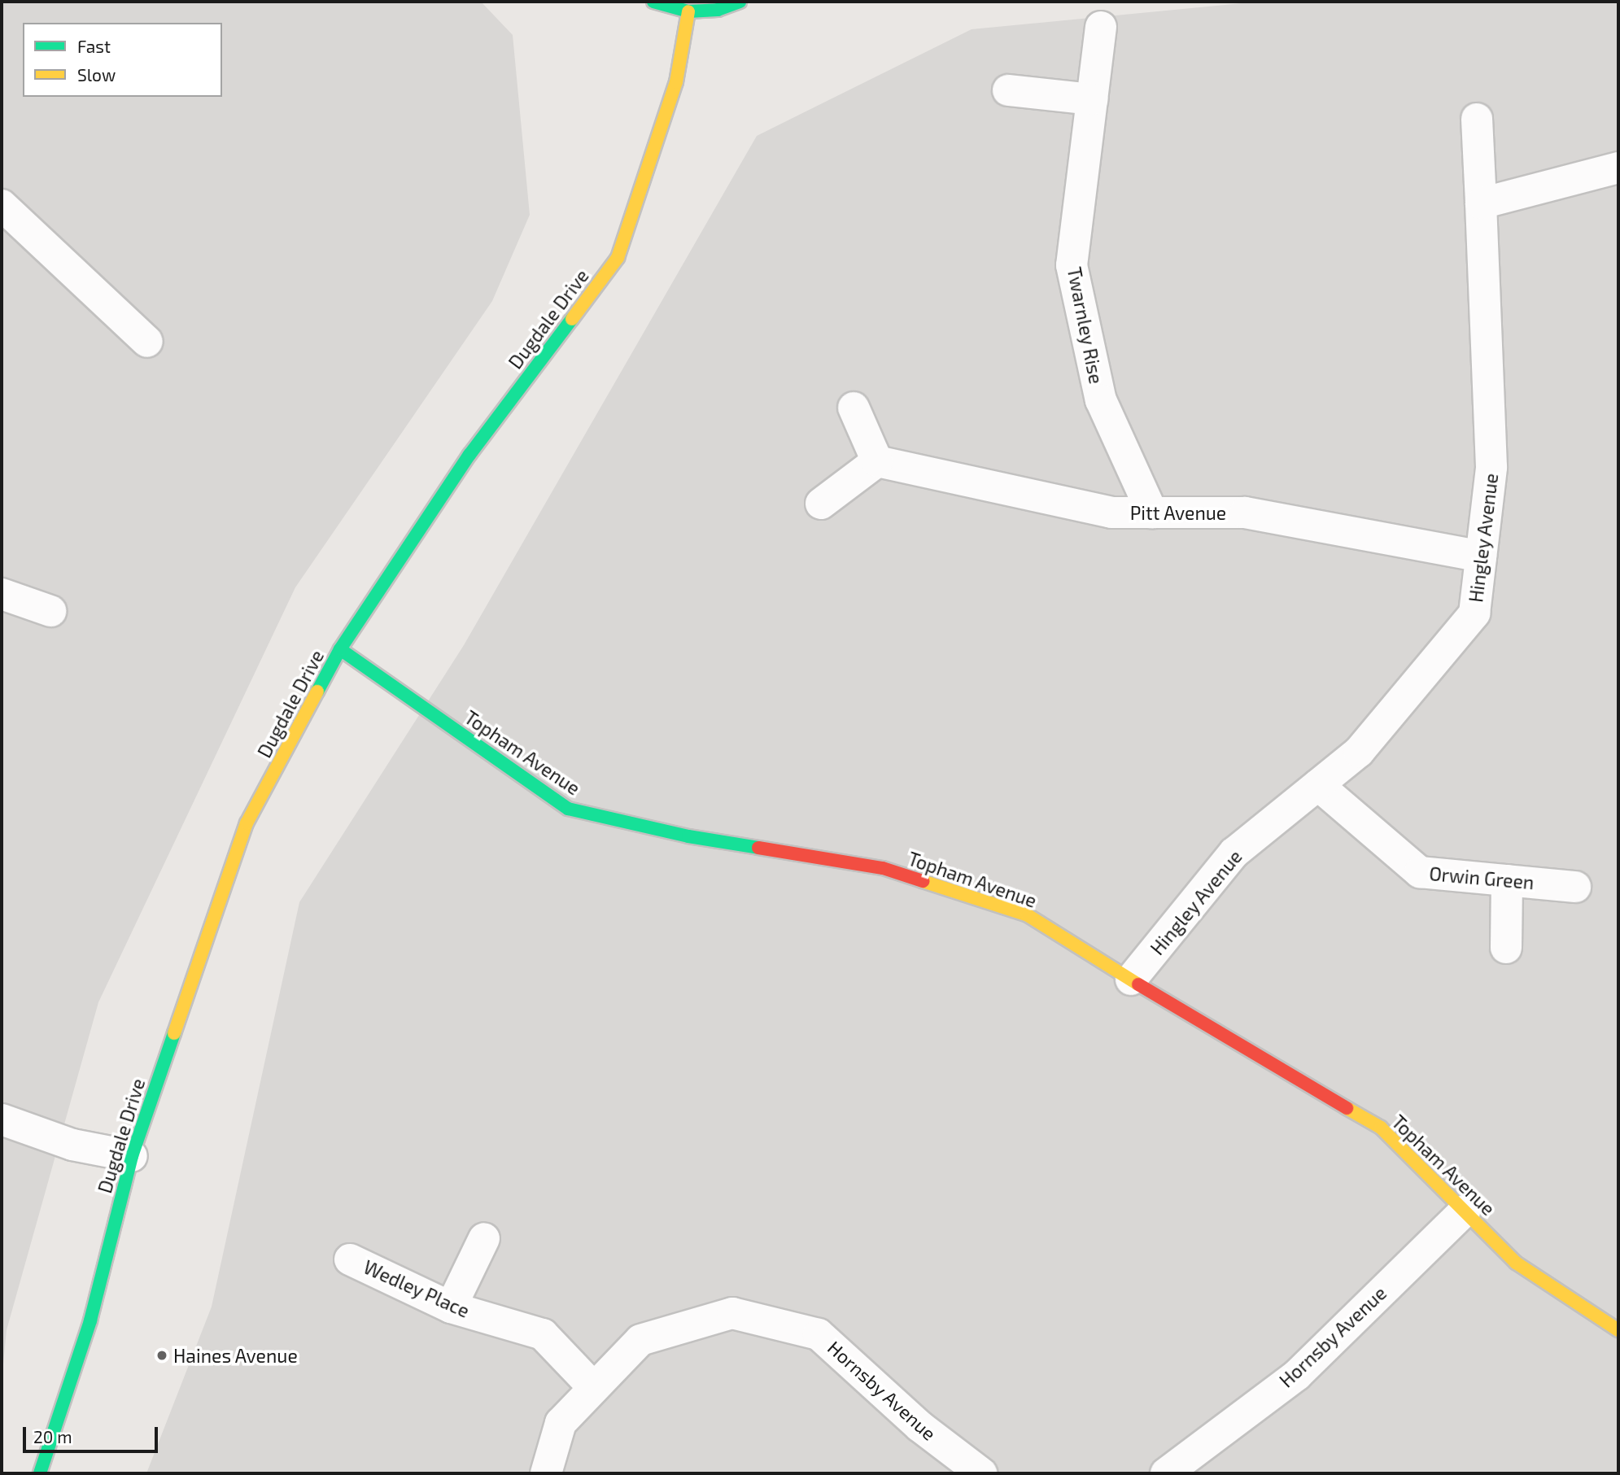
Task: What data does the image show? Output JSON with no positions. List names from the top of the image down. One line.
{"streets":{"street":["Dugdale Drive","Twarnley Rise","Pitt Avenue","Hingley Avenue","Topham Avenue","Orwin Green","Wedley Place","Hornsby Avenue"]},"crossings":[["Dugdale Drive","Topham Avenue"],["Twarnley Rise","Pitt Avenue"],["Pitt Avenue","Hingley Avenue"],["Hingley Avenue","Topham Avenue"],["Hingley Avenue","Orwin Green"],["Topham Avenue","Hornsby Avenue"],["Wedley Place","Hornsby Avenue"]],"places":["Haines Avenue"],"legend":["Fast","Slow"],"scale_bar":"20 m"}
